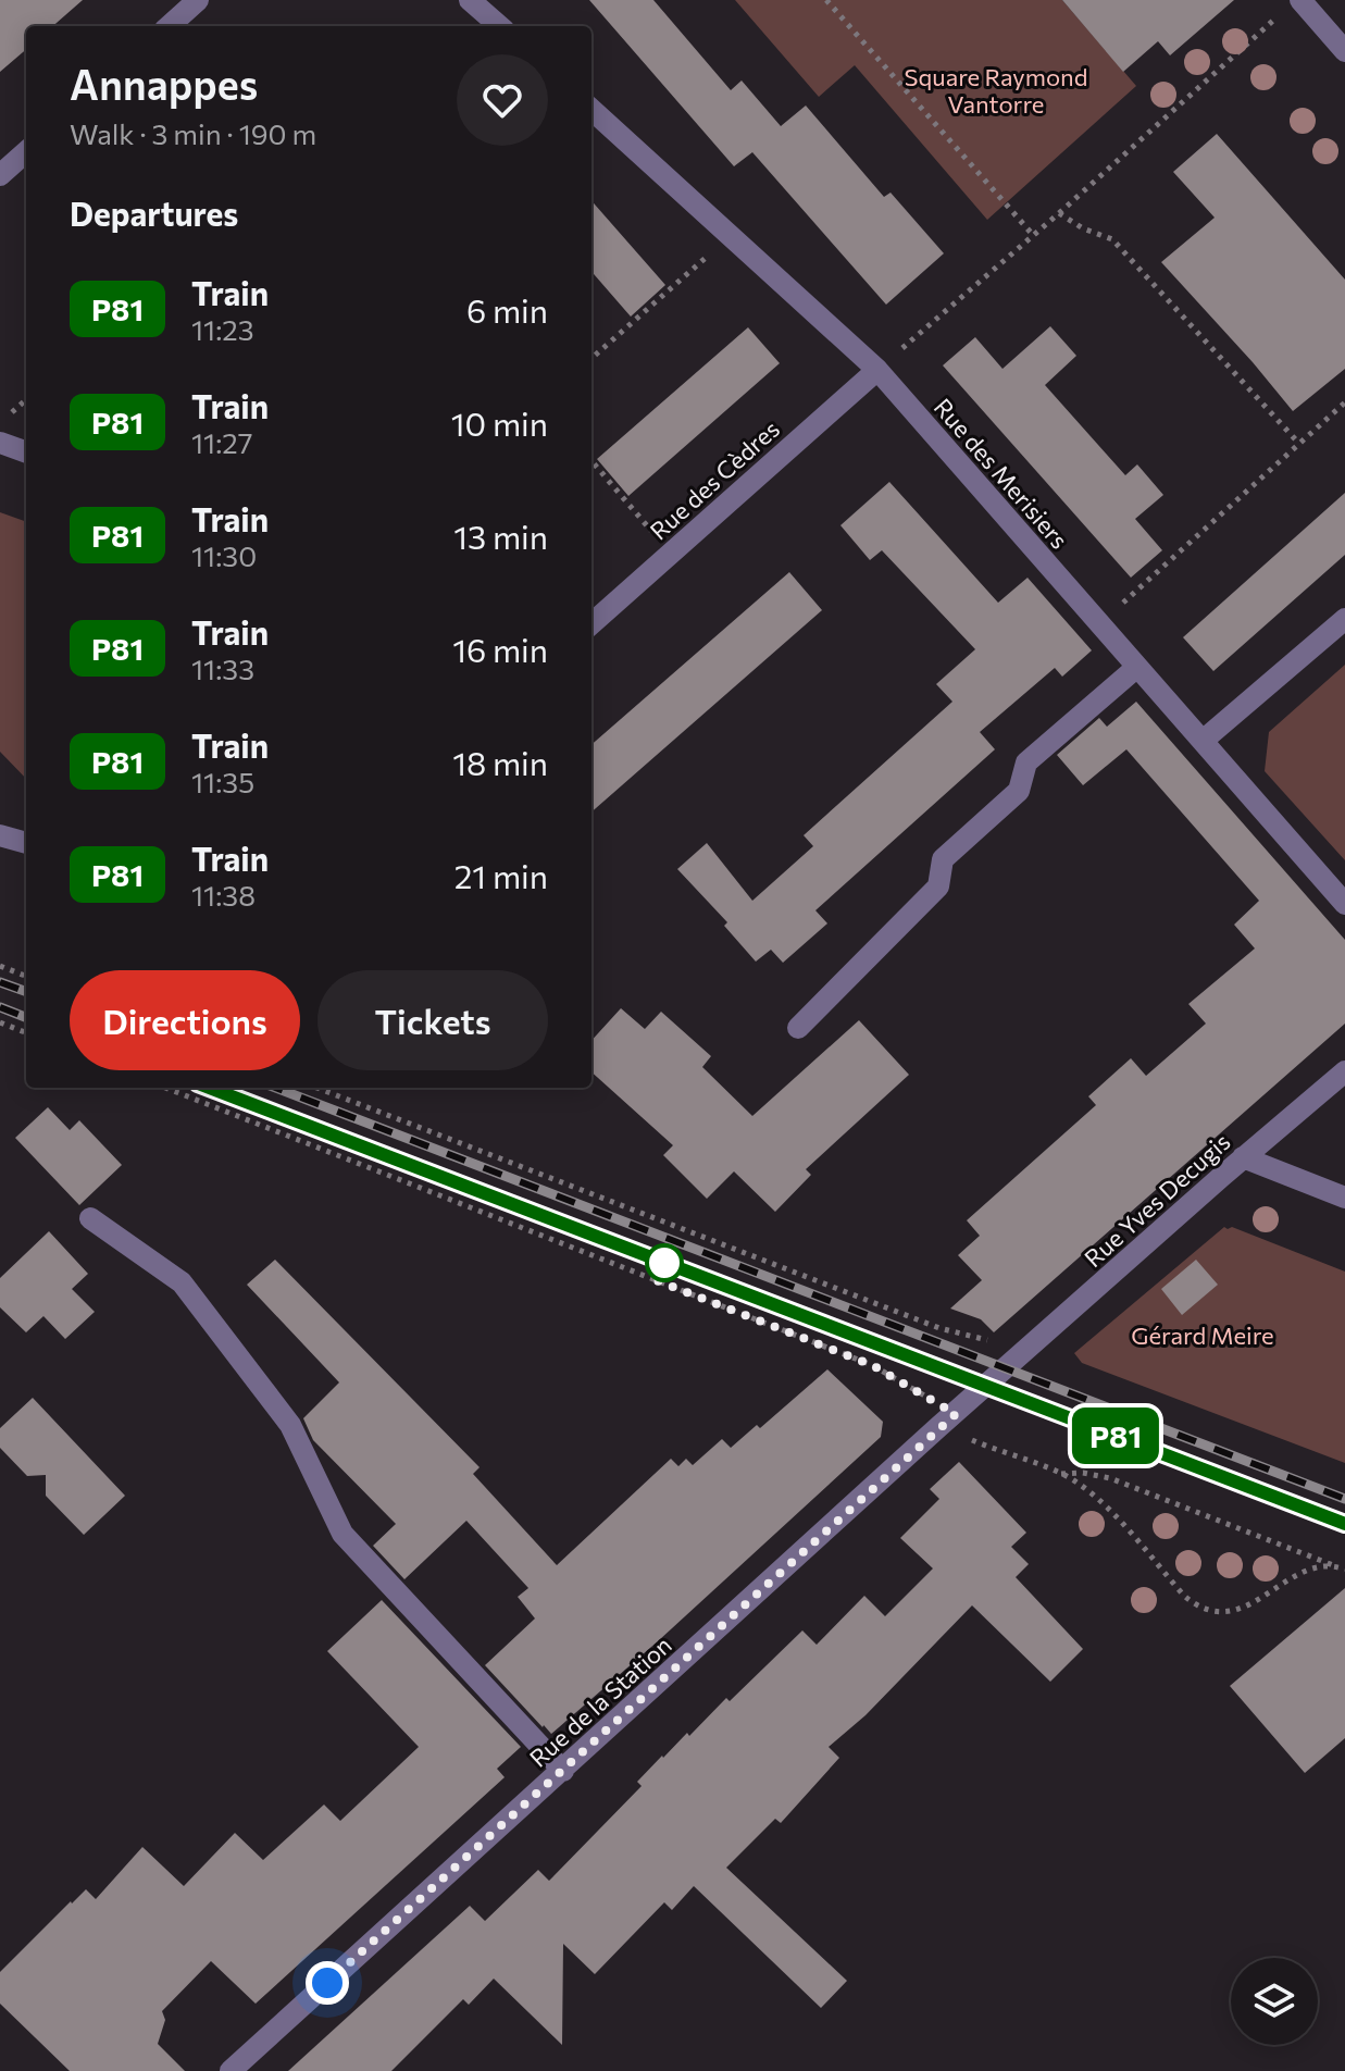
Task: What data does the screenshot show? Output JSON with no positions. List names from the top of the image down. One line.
{"streets":{"street":["Rue des Merisiers","Rue des Cèdres","Rue Yves Decugis","Rue de la Station"]},"crossings":[["Rue des Merisiers","Rue des Cèdres"],["Rue Yves Decugis","Rue de la Station"]],"parks":["Square Raymond Vantorre","Gérard Meire"],"page":{"on_map":"P81","heading":[["Annappes","Walk · 3 min · 190 m"],"Departures"],"list":[{"mark":"P81","name":"Train","note":"11:23","value":"6 min"},{"mark":"P81","name":"Train","note":"11:27","value":"10 min"},{"mark":"P81","name":"Train","note":"11:30","value":"13 min"},{"mark":"P81","name":"Train","note":"11:33","value":"16 min"},{"mark":"P81","name":"Train","note":"11:35","value":"18 min"},{"mark":"P81","name":"Train","note":"11:38","value":"21 min"}],"buttons":["Directions","Tickets"]}}
